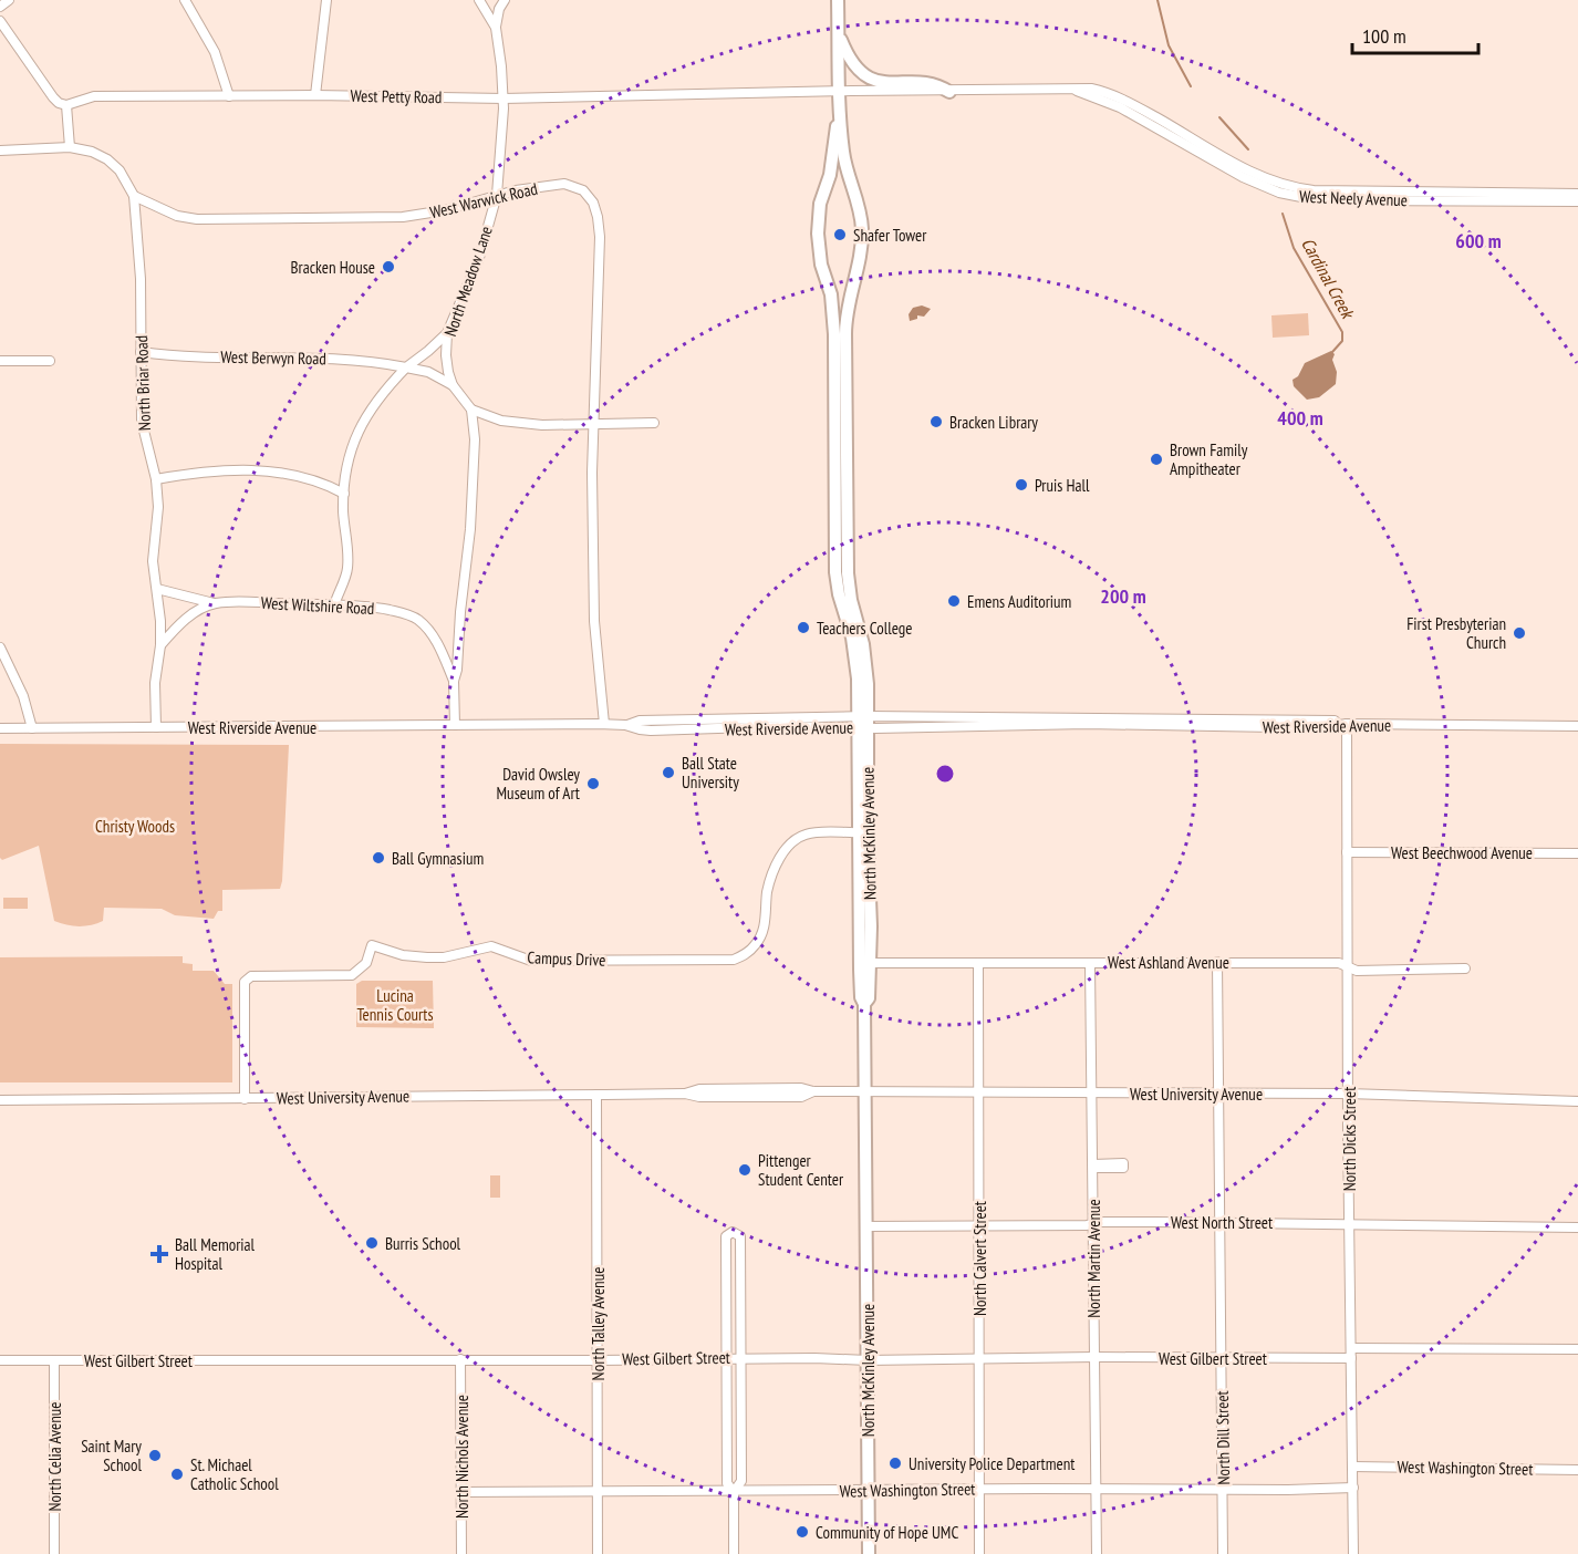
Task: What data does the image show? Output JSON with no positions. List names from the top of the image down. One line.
{"streets":{"main road":["North McKinley Avenue"],"street":["West Petty Road","West Neely Avenue","West Warwick Road","North Meadow Lane","West Berwyn Road","North Briar Road","West Wiltshire Road","West Riverside Avenue","West Beechwood Avenue","Campus Drive","West Ashland Avenue","West University Avenue","North Dicks Street","West North Street","North Calvert Street","North Martin Avenue","North Talley Avenue","West Gilbert Street","North Dill Street","North Celia Avenue","North Nichols Avenue","West Washington Street"]},"crossings":[["West Petty Road","West Neely Avenue"],["West Petty Road","North Meadow Lane"],["West Petty Road","North McKinley Avenue"],["West Neely Avenue","North McKinley Avenue"],["West Warwick Road","North Meadow Lane"],["West Warwick Road","North Briar Road"],["West Warwick Road","West Riverside Avenue"],["North Meadow Lane","West Berwyn Road"],["West Berwyn Road","North Briar Road"],["North Briar Road","West Wiltshire Road"],["North Briar Road","West Riverside Avenue"],["West Riverside Avenue","North McKinley Avenue"],["West Riverside Avenue","North Dicks Street"],["North McKinley Avenue","Campus Drive"],["North McKinley Avenue","West Ashland Avenue"],["North McKinley Avenue","West University Avenue"],["North McKinley Avenue","West North Street"],["North McKinley Avenue","West Gilbert Street"],["North McKinley Avenue","West Washington Street"],["West Beechwood Avenue","North Dicks Street"],["Campus Drive","West University Avenue"],["West Ashland Avenue","North Dicks Street"],["West Ashland Avenue","North Calvert Street"],["West Ashland Avenue","North Martin Avenue"],["West Ashland Avenue","North Dill Street"],["West University Avenue","North Dicks Street"],["West University Avenue","North Calvert Street"],["West University Avenue","North Martin Avenue"],["West University Avenue","North Talley Avenue"],["West University Avenue","North Dill Street"],["North Dicks Street","West North Street"],["North Dicks Street","West Gilbert Street"],["North Dicks Street","West Washington Street"],["West North Street","North Calvert Street"],["West North Street","North Martin Avenue"],["West North Street","North Dill Street"],["North Calvert Street","West Gilbert Street"],["North Calvert Street","West Washington Street"],["North Martin Avenue","West Gilbert Street"],["North Martin Avenue","West Washington Street"],["North Talley Avenue","West Gilbert Street"],["North Talley Avenue","West Washington Street"],["West Gilbert Street","North Dill Street"],["West Gilbert Street","North Celia Avenue"],["West Gilbert Street","North Nichols Avenue"],["North Dill Street","West Washington Street"],["North Nichols Avenue","West Washington Street"]],"water":["Cardinal Creek"],"parks":["Christy Woods","Lucina Tennis Courts"],"places":{"other":["Shafer Tower","Bracken House","Bracken Library","Brown Family Ampitheater","Pruis Hall","Emens Auditorium","Teachers College","First Presbyterian Church","Ball State University","David Owsley Museum of Art","Ball Gymnasium","Pittenger Student Center","Burris School","Saint Mary School","University Police Department","St. Michael Catholic School","Community of Hope UMC"],"health":["Ball Memorial Hospital"]},"scale_bar":"100 m","rings":["600 m","400 m","200 m"]}
